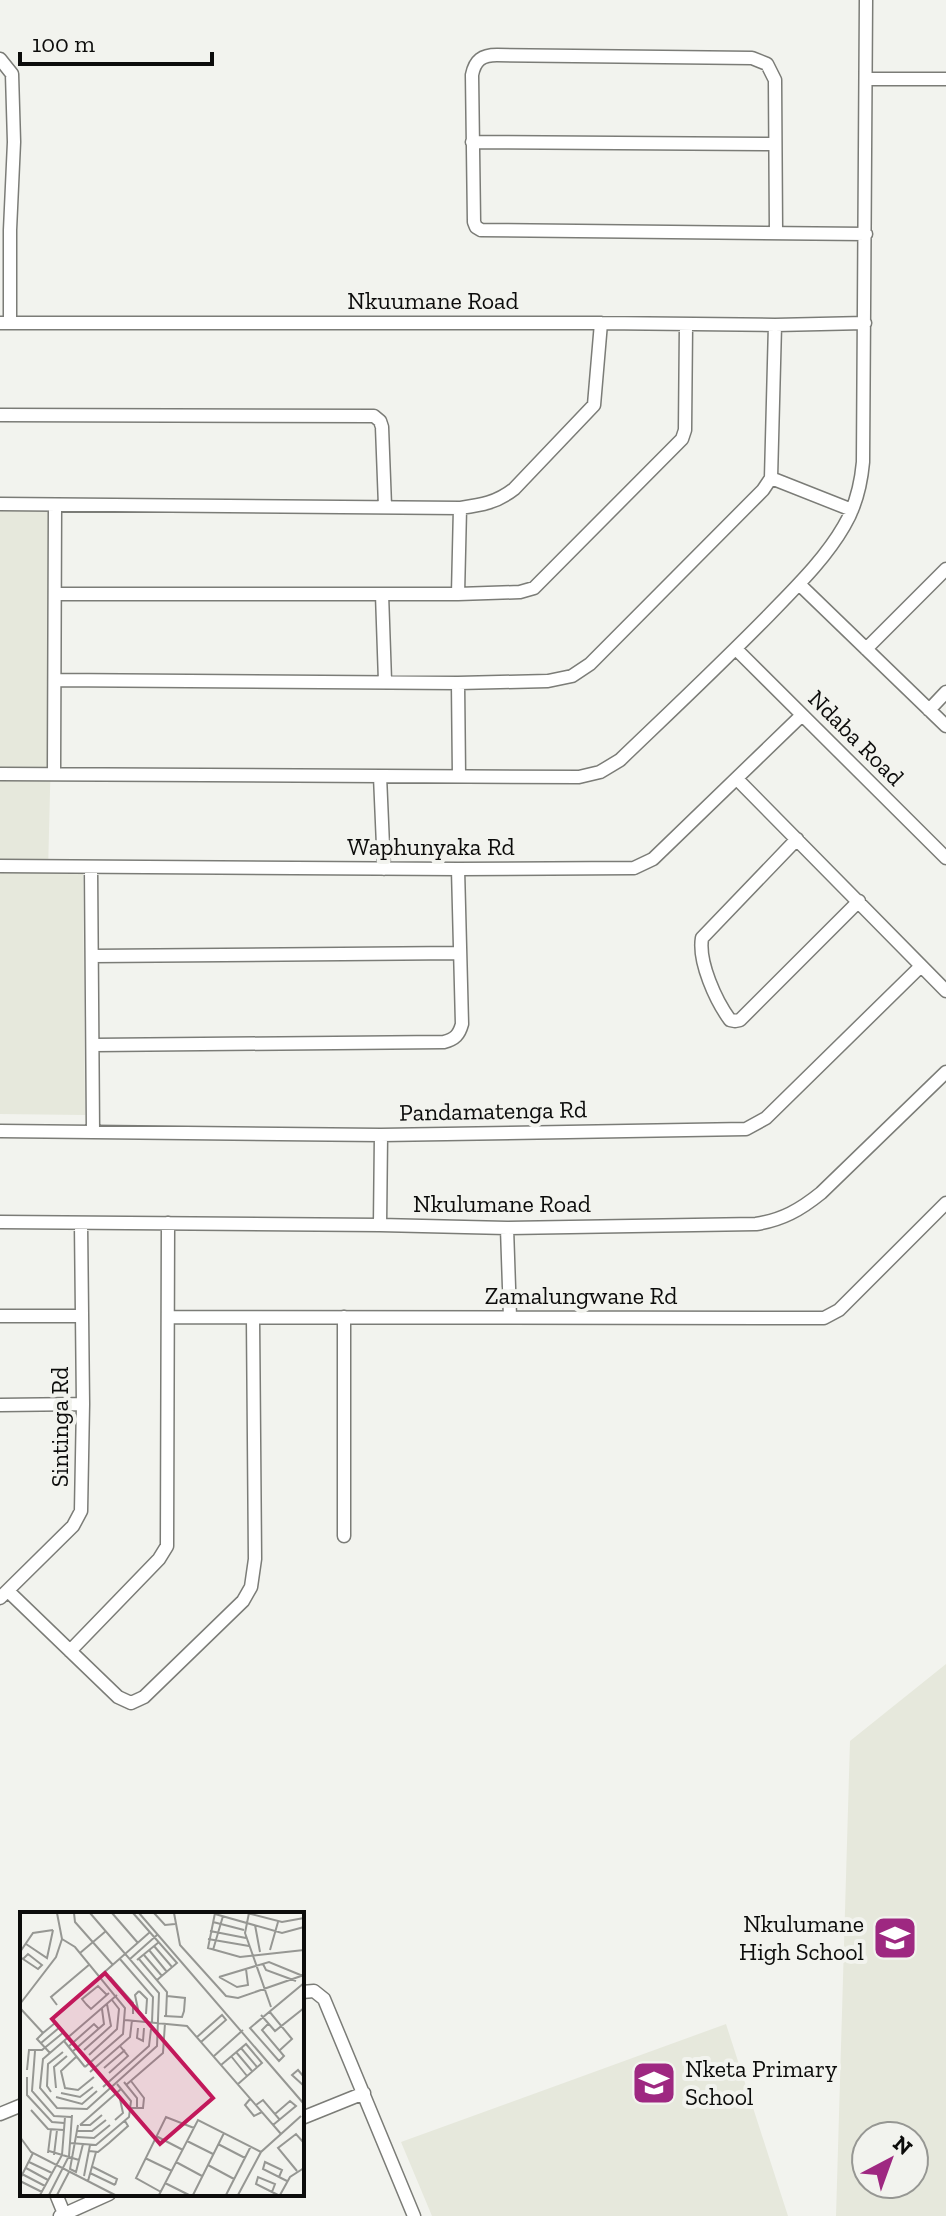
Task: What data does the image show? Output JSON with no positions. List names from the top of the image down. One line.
{"streets":{"street":["Nkuumane Road","Ndaba Road","Waphunyaka Rd","Pandamatenga Rd","Nkulumane Road","Zamalungwane Rd","Sintinga Rd"]},"crossings":[["Ndaba Road","Waphunyaka Rd"],["Nkulumane Road","Sintinga Rd"]],"places":{"school or university":["Nkulumane High School","Nketa Primary School"]},"scale_bar":"100 m","north":"top right"}
